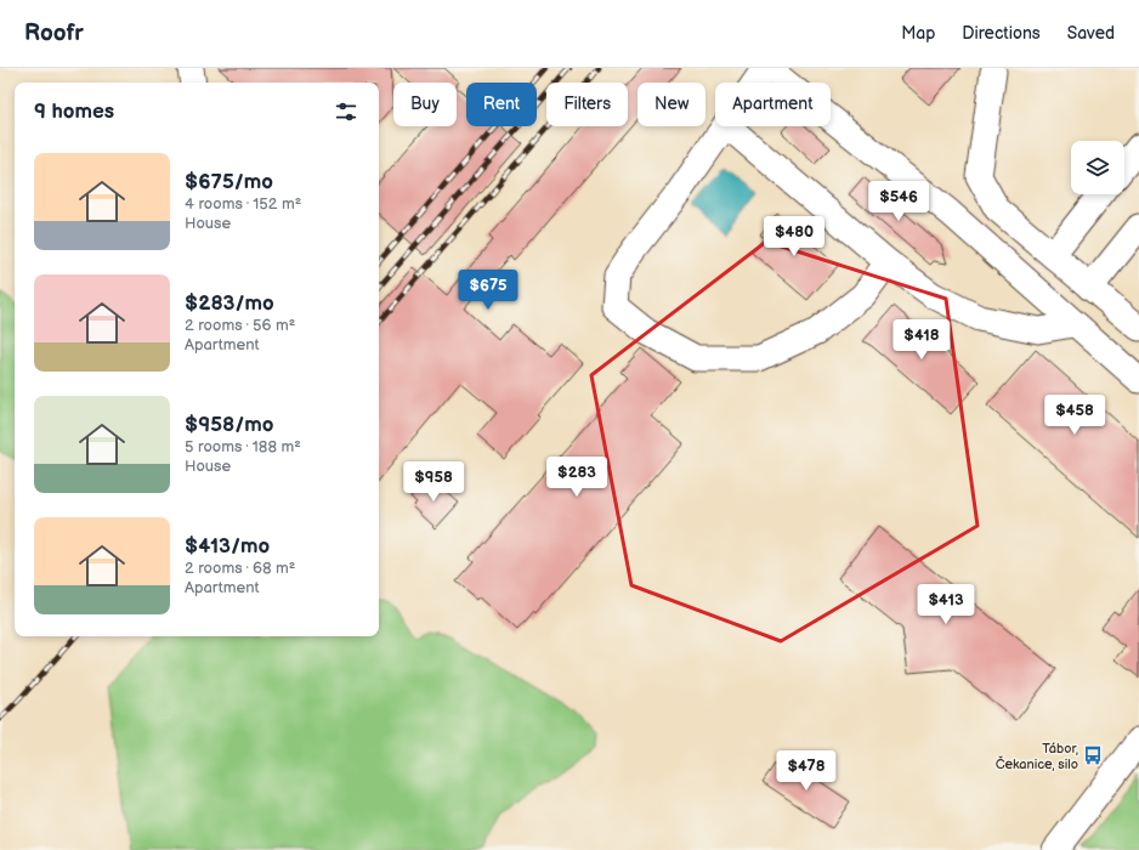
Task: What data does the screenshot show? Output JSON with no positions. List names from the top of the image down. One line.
{"places":{"bus stop":["Tábor, Čekanice, silo"]},"page":{"header":"Roofr","nav":["Map","Directions","Saved"],"chip":["Buy","Rent","Filters","New","Apartment"],"heading":"9 homes","list":[{"name":"$675/mo","note":"4 rooms · 152 m² · House"},{"name":"$283/mo","note":"2 rooms · 56 m² · Apartment"},{"name":"$958/mo","note":"5 rooms · 188 m² · House"},{"name":"$413/mo","note":"2 rooms · 68 m² · Apartment"}],"price":["$546","$480","$675","$418","$458","$283","$958","$413","$478"]}}
